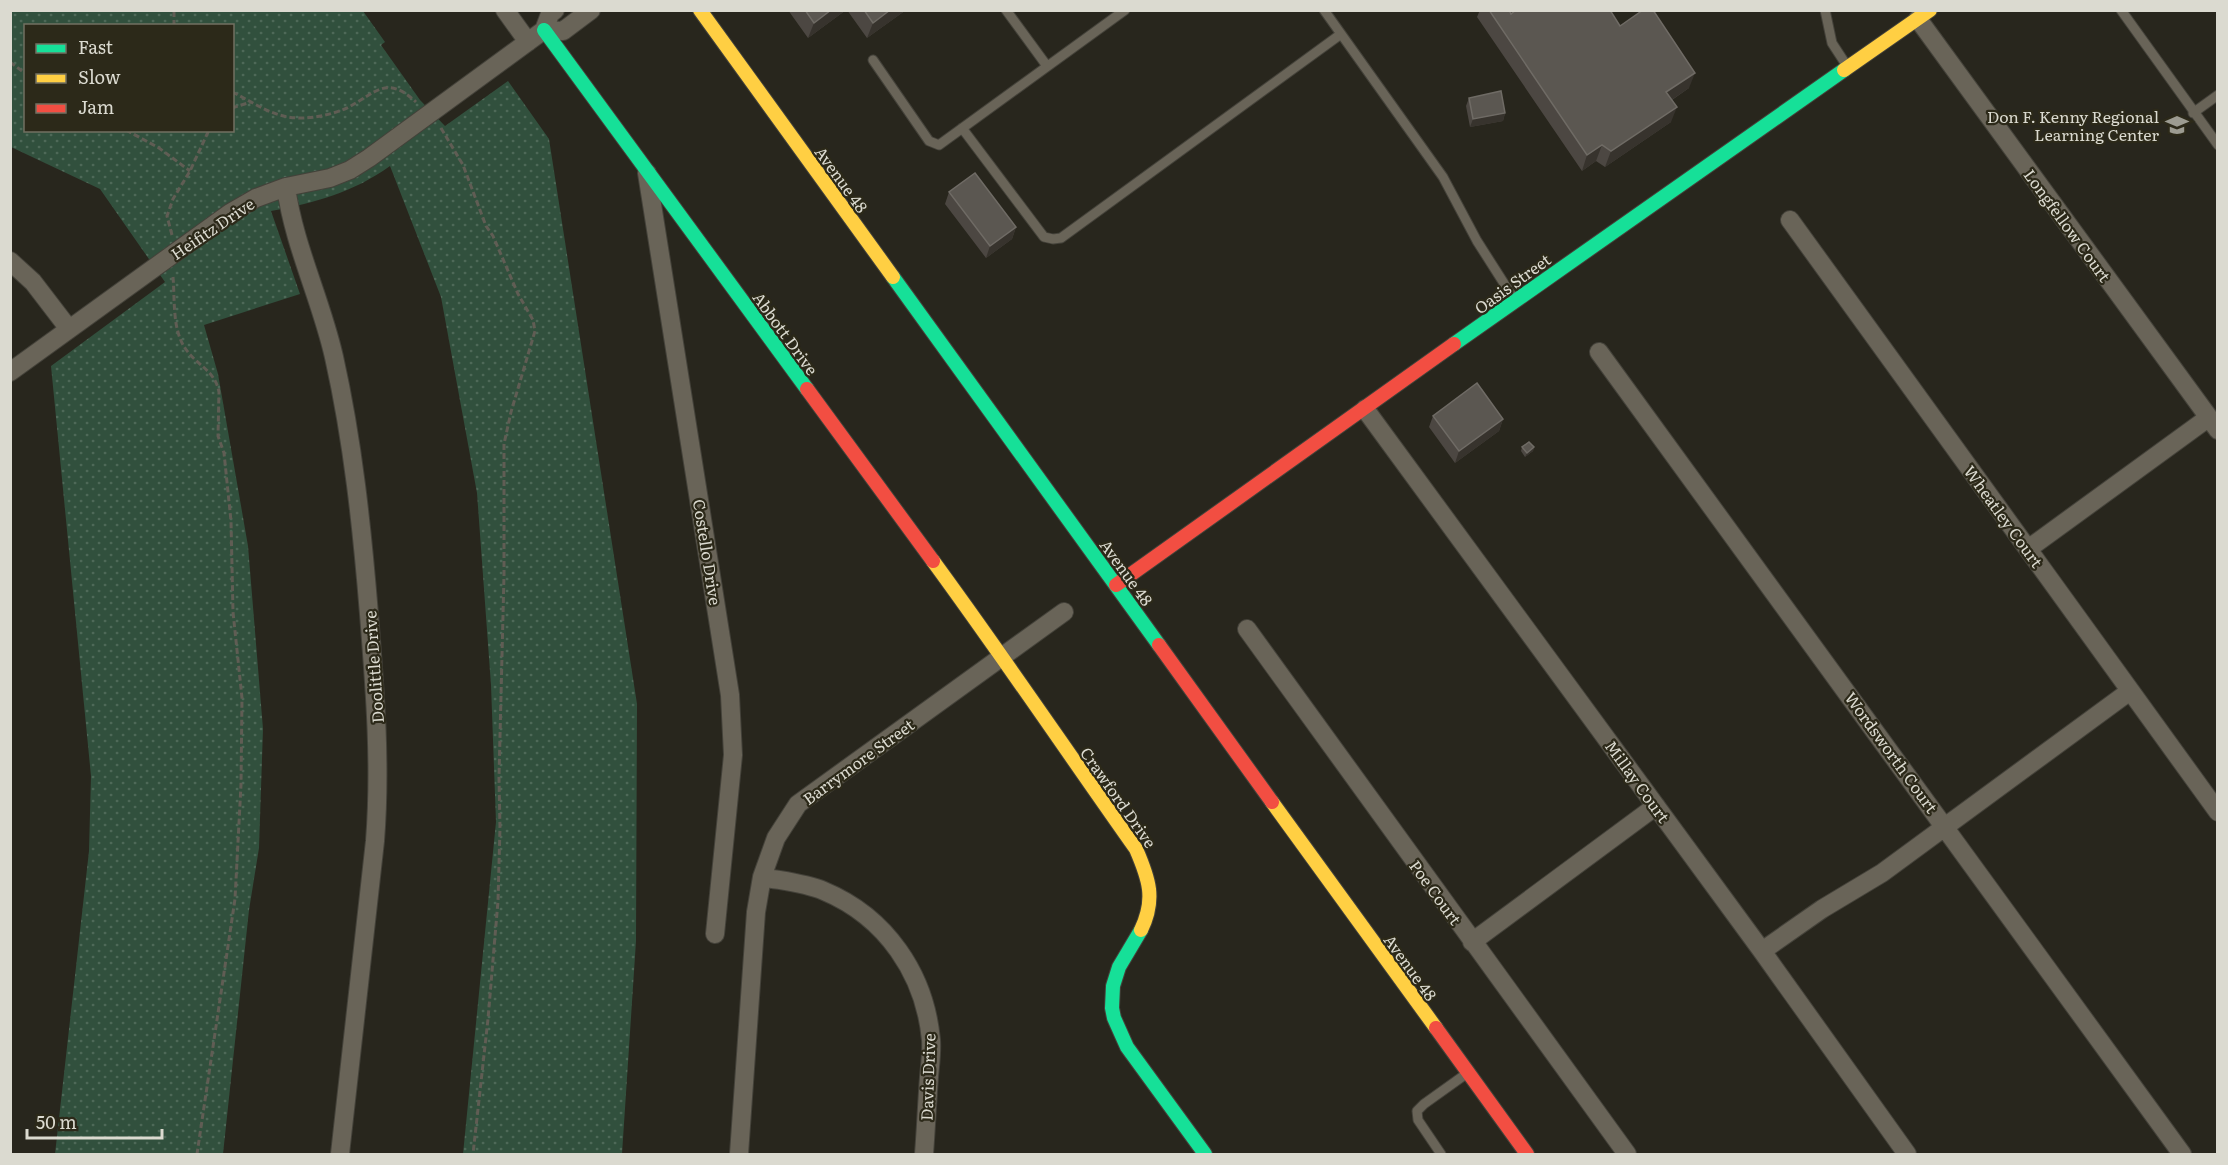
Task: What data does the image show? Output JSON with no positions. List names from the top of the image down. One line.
{"streets":{"street":["Avenue 48","Longfellow Court","Heifitz Drive","Oasis Street","Abbott Drive","Wheatley Court","Costello Drive","Doolittle Drive","Wordsworth Court","Barrymore Street","Millay Court","Crawford Drive","Poe Court","Davis Drive"]},"crossings":[["Avenue 48","Oasis Street"],["Longfellow Court","Oasis Street"],["Heifitz Drive","Abbott Drive"],["Heifitz Drive","Doolittle Drive"],["Oasis Street","Millay Court"],["Abbott Drive","Costello Drive"],["Abbott Drive","Barrymore Street"],["Abbott Drive","Crawford Drive"],["Barrymore Street","Crawford Drive"],["Barrymore Street","Davis Drive"]],"places":{"school or university":["Don F. Kenny Regional Learning Center"]},"legend":["Fast","Slow","Jam"],"scale_bar":"50 m"}
